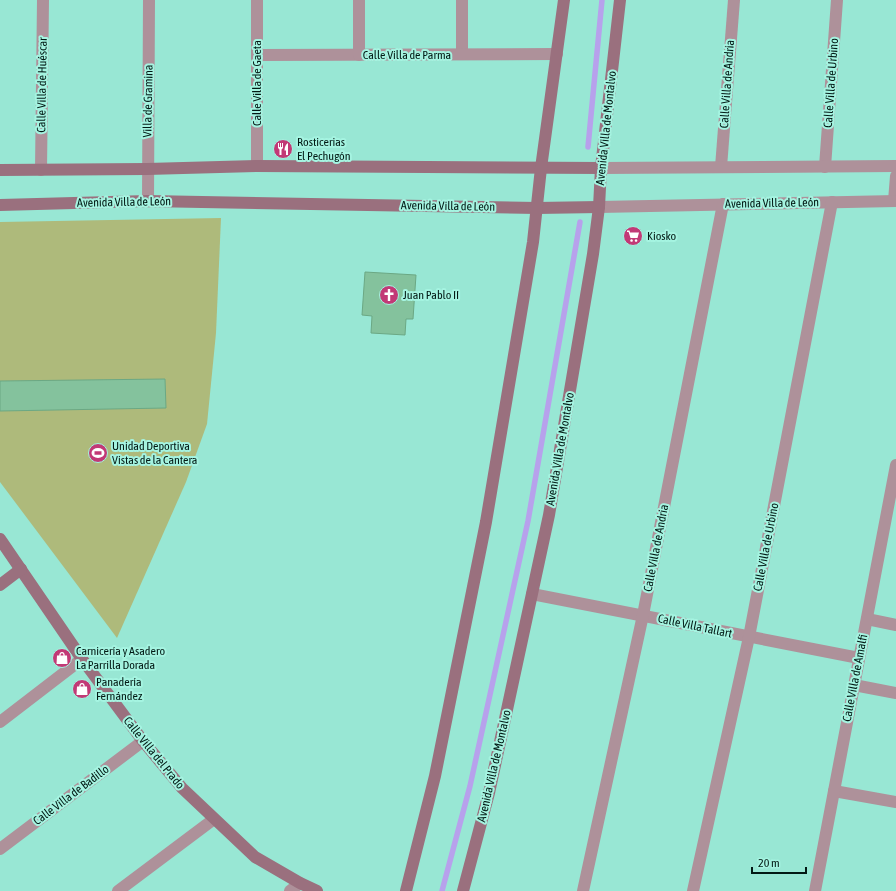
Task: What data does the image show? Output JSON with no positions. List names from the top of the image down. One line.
{"streets":{"street":["Calle Villa de Parma","Calle Villa de Gaeta","Calle Villa de Urbino","Calle Villa de Andria","Calle Villa de Huéscar","Villa de Gramina","Avenida Villa de Montalvo","Avenida Villa de León","Calle Villa Tallart","Calle Villa de Amalfi","Calle Villa del Prado","Calle Villa de Badillo"]},"crossings":[["Calle Villa de Parma","Calle Villa de Gaeta"],["Calle Villa de Urbino","Avenida Villa de León"],["Calle Villa de Urbino","Calle Villa Tallart"],["Calle Villa de Andria","Avenida Villa de León"],["Calle Villa de Andria","Calle Villa Tallart"],["Villa de Gramina","Avenida Villa de León"],["Avenida Villa de Montalvo","Avenida Villa de León"],["Avenida Villa de Montalvo","Calle Villa Tallart"],["Calle Villa Tallart","Calle Villa de Amalfi"],["Calle Villa del Prado","Calle Villa de Badillo"]],"places":{"restaurant":["Rosticerias El Pechugón"],"supermarket":["Kiosko"],"church":["Juan Pablo II"],"sports":["Unidad Deportiva Vistas de la Cantera"],"shop":["Carnicería y Asadero La Parrilla Dorada","Panadería Fernández"]},"scale_bar":"20 m"}
